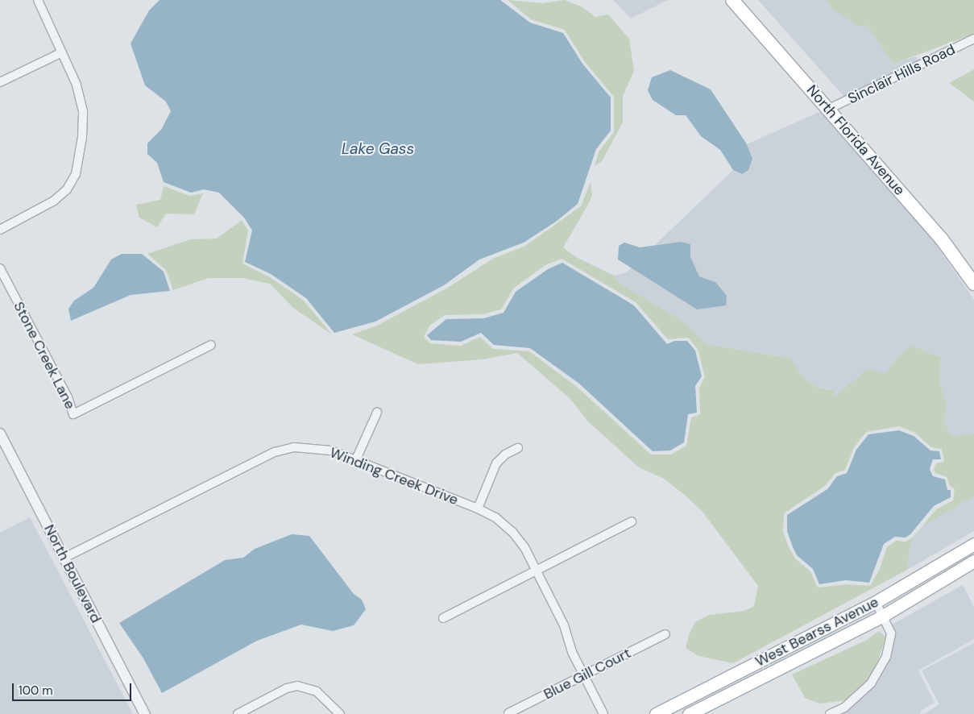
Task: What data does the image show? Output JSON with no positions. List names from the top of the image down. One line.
{"streets":{"main road":["North Florida Avenue","West Bearss Avenue"],"street":["Sinclair Hills Road","Stone Creek Lane","Winding Creek Drive","North Boulevard","Blue Gill Court"]},"crossings":[["Sinclair Hills Road","North Florida Avenue"],["Winding Creek Drive","North Boulevard"],["Winding Creek Drive","Blue Gill Court"]],"water":["Lake Gass"],"scale_bar":"100 m"}
